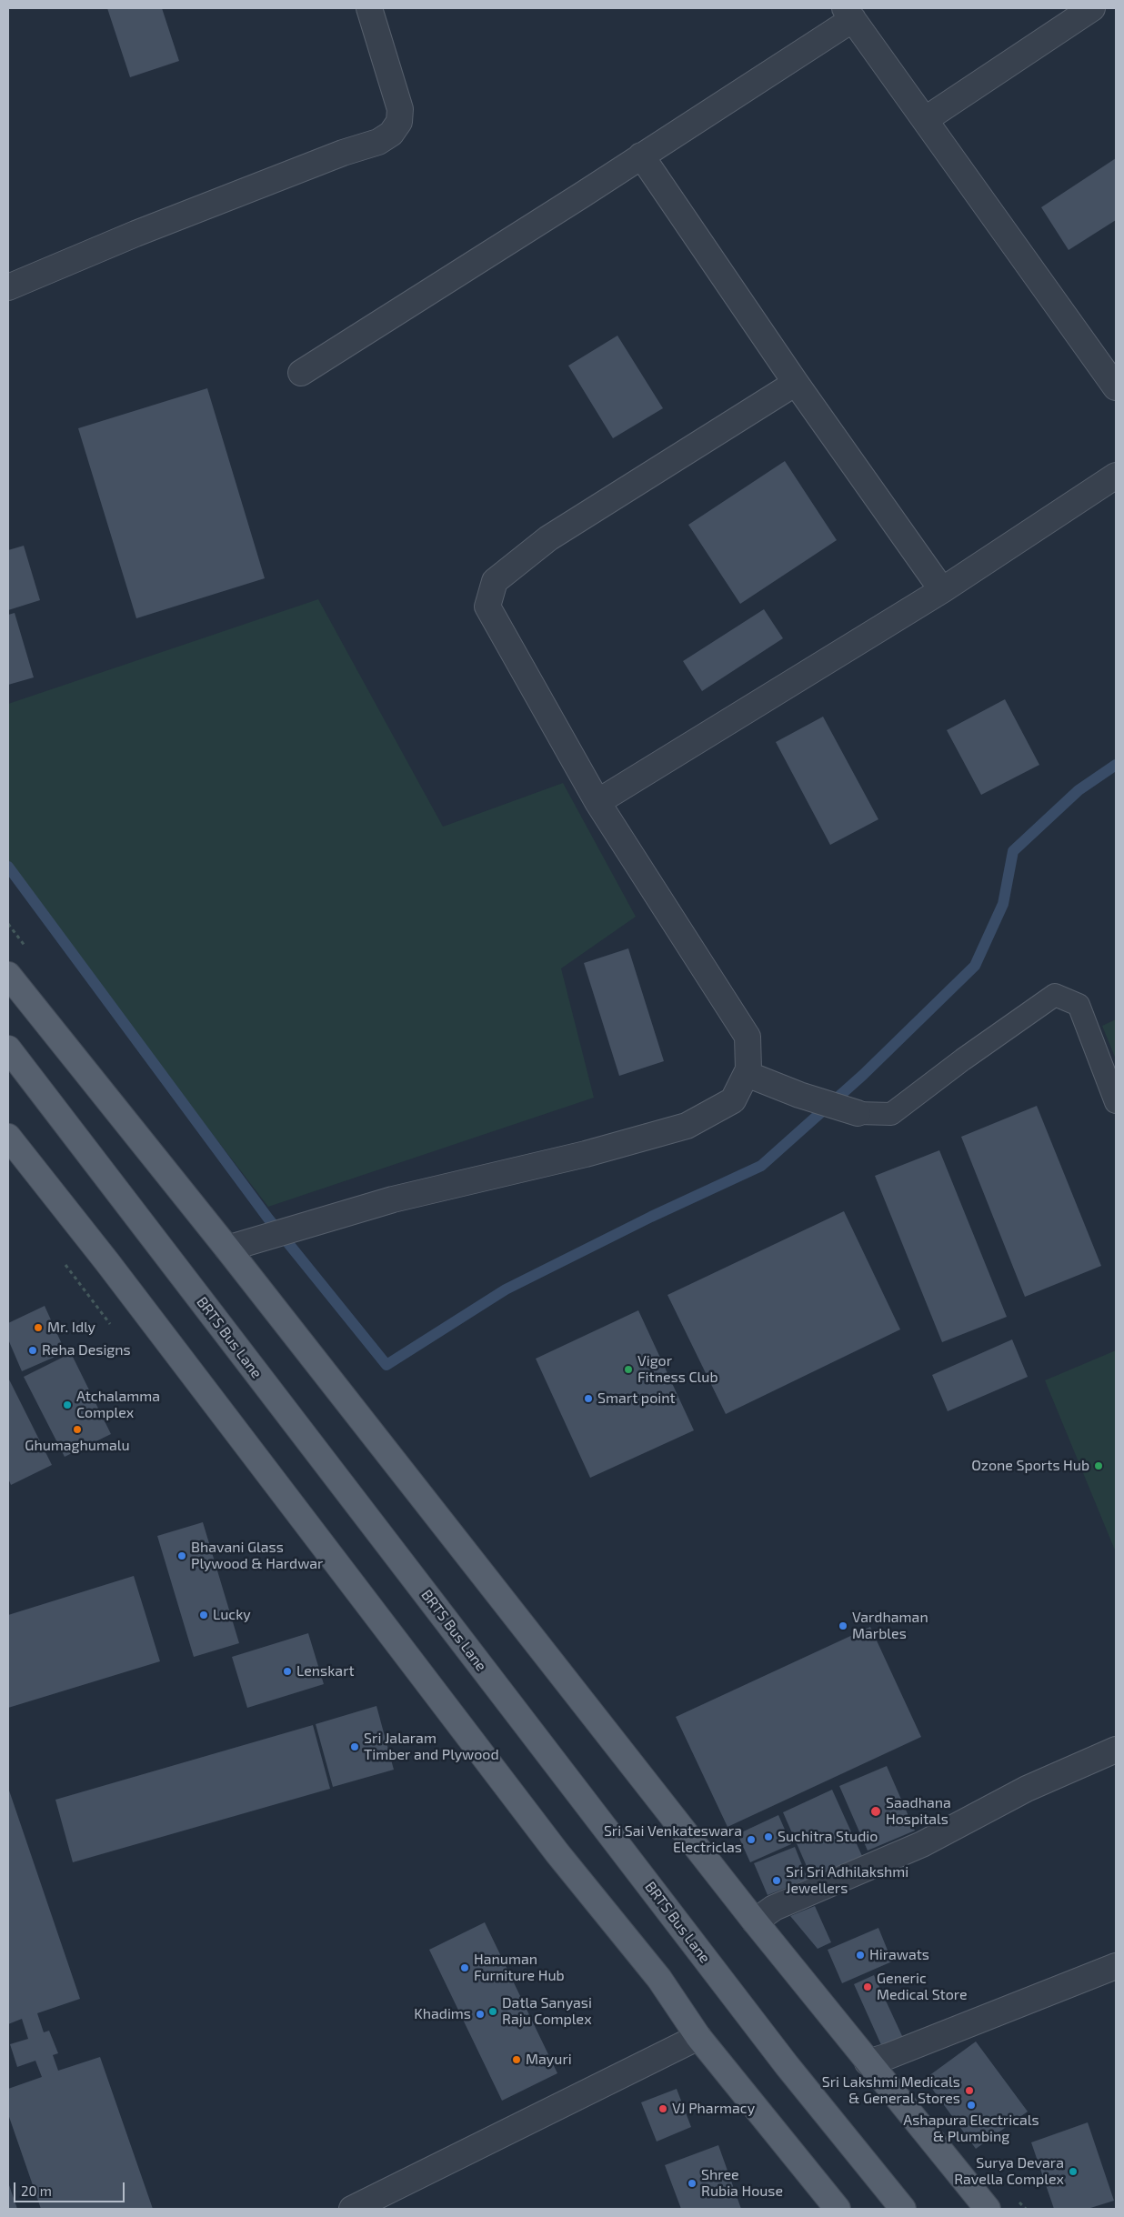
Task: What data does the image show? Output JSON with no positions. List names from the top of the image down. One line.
{"streets":{"main road":["BRTS Bus Lane"]},"places":["Mr. Idly","Reha Designs","Vigor Fitness Club","Smart point","Atchalamma Complex","Ghumaghumalu","Ozone Sports Hub","Bhavani Glass Plywood & Hardwar","Lucky","Vardhaman Marbles","Lenskart","Sri Jalaram Timber and Plywood","Saadhana Hospitals","Suchitra Studio","Sri Sai Venkateswara Electriclas","Sri Sri Adhilakshmi Jewellers","Hirawats","Hanuman Furniture Hub","Generic Medical Store","Datla Sanyasi Raju Complex","Khadims","Mayuri","Sri Lakshmi Medicals & General Stores","Ashapura Electricals & Plumbing","VJ Pharmacy","Surya Devara Ravella Complex","Shree Rubia House"],"scale_bar":"20 m"}
